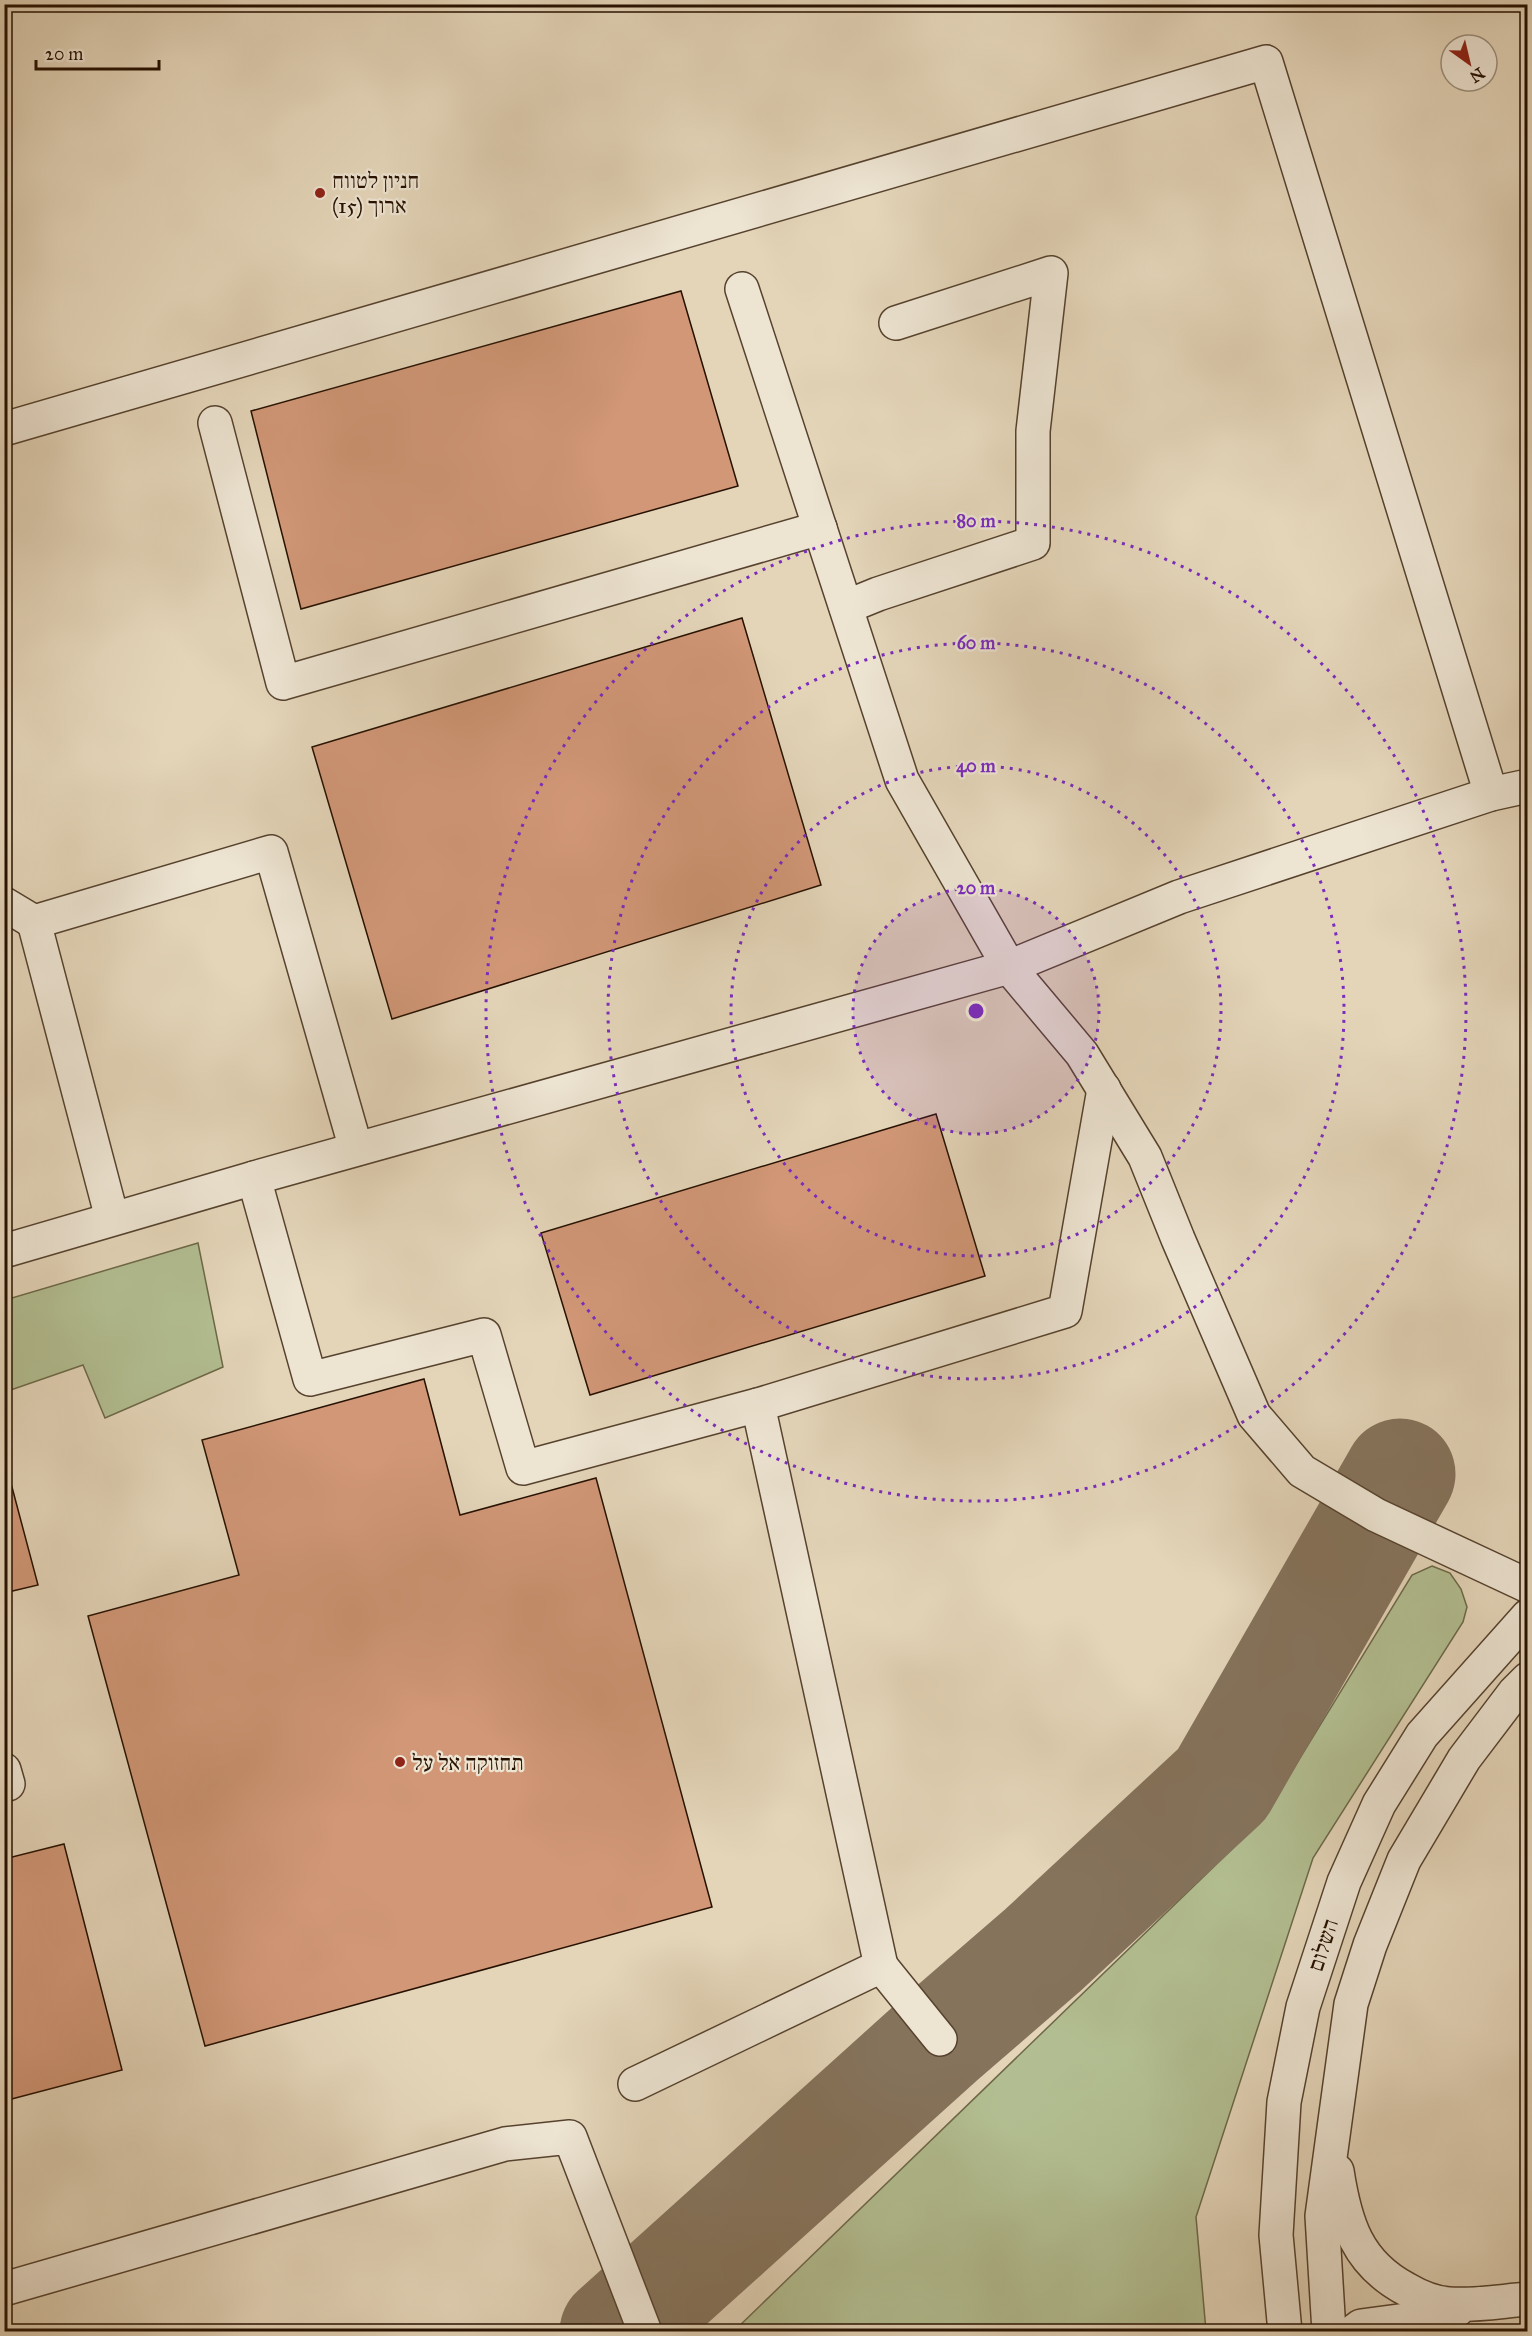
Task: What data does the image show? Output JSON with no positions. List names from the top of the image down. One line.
{"streets":{"lane":["השלום"]},"places":["חניון לטווח ארוך (15)","תחזוקה אל על"],"scale_bar":"20 m","north":"bottom right","rings":["80 m","60 m","40 m","20 m"]}
